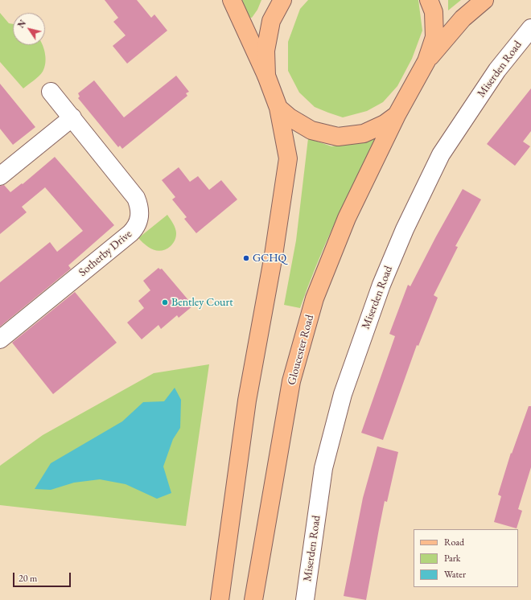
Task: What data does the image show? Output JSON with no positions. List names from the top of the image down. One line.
{"streets":{"main road":["Gloucester Road"],"street":["Miserden Road","Sotherby Drive"]},"places":["GCHQ","Bentley Court"],"legend":["Road","Park","Water"],"scale_bar":"20 m","north":"top left"}
